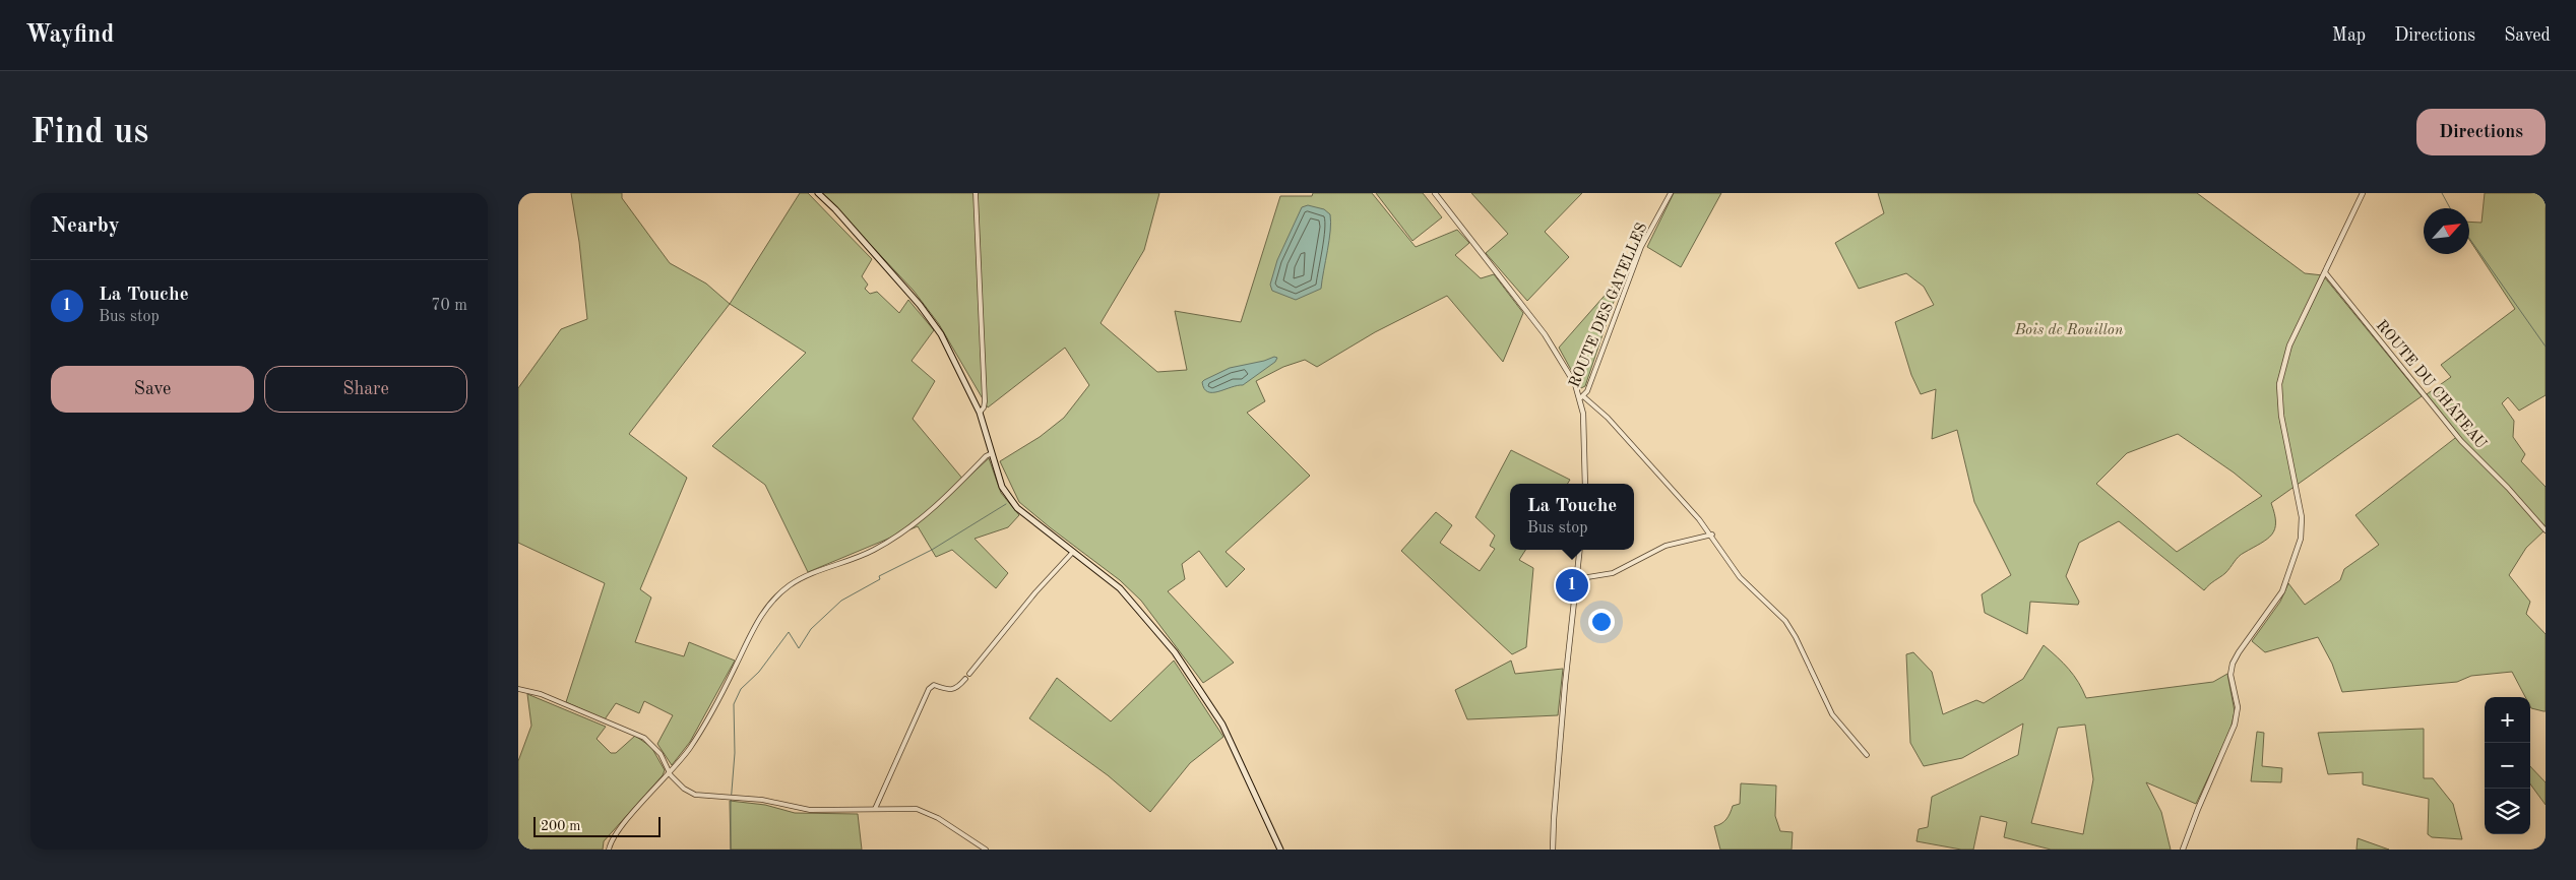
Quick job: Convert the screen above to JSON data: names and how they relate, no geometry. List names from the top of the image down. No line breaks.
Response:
{"streets":{"street":["ROUTE DES GATELLES","ROUTE DU CHÂTEAU"]},"parks":["Bois de Rouillon"],"scale_bar":"200 m","north":"top right","page":{"header":"Wayfind","nav":["Map","Directions","Saved"],"buttons":["Directions",["Save","Share"]],"title":"Find us","heading":"Nearby","list":[{"mark":"1","name":"La Touche","note":"Bus stop","value":"70 m"}],"popup":["La Touche","Bus stop"],"pins":"1","map_buttons":["+","−"],"scale":"200 m"}}
